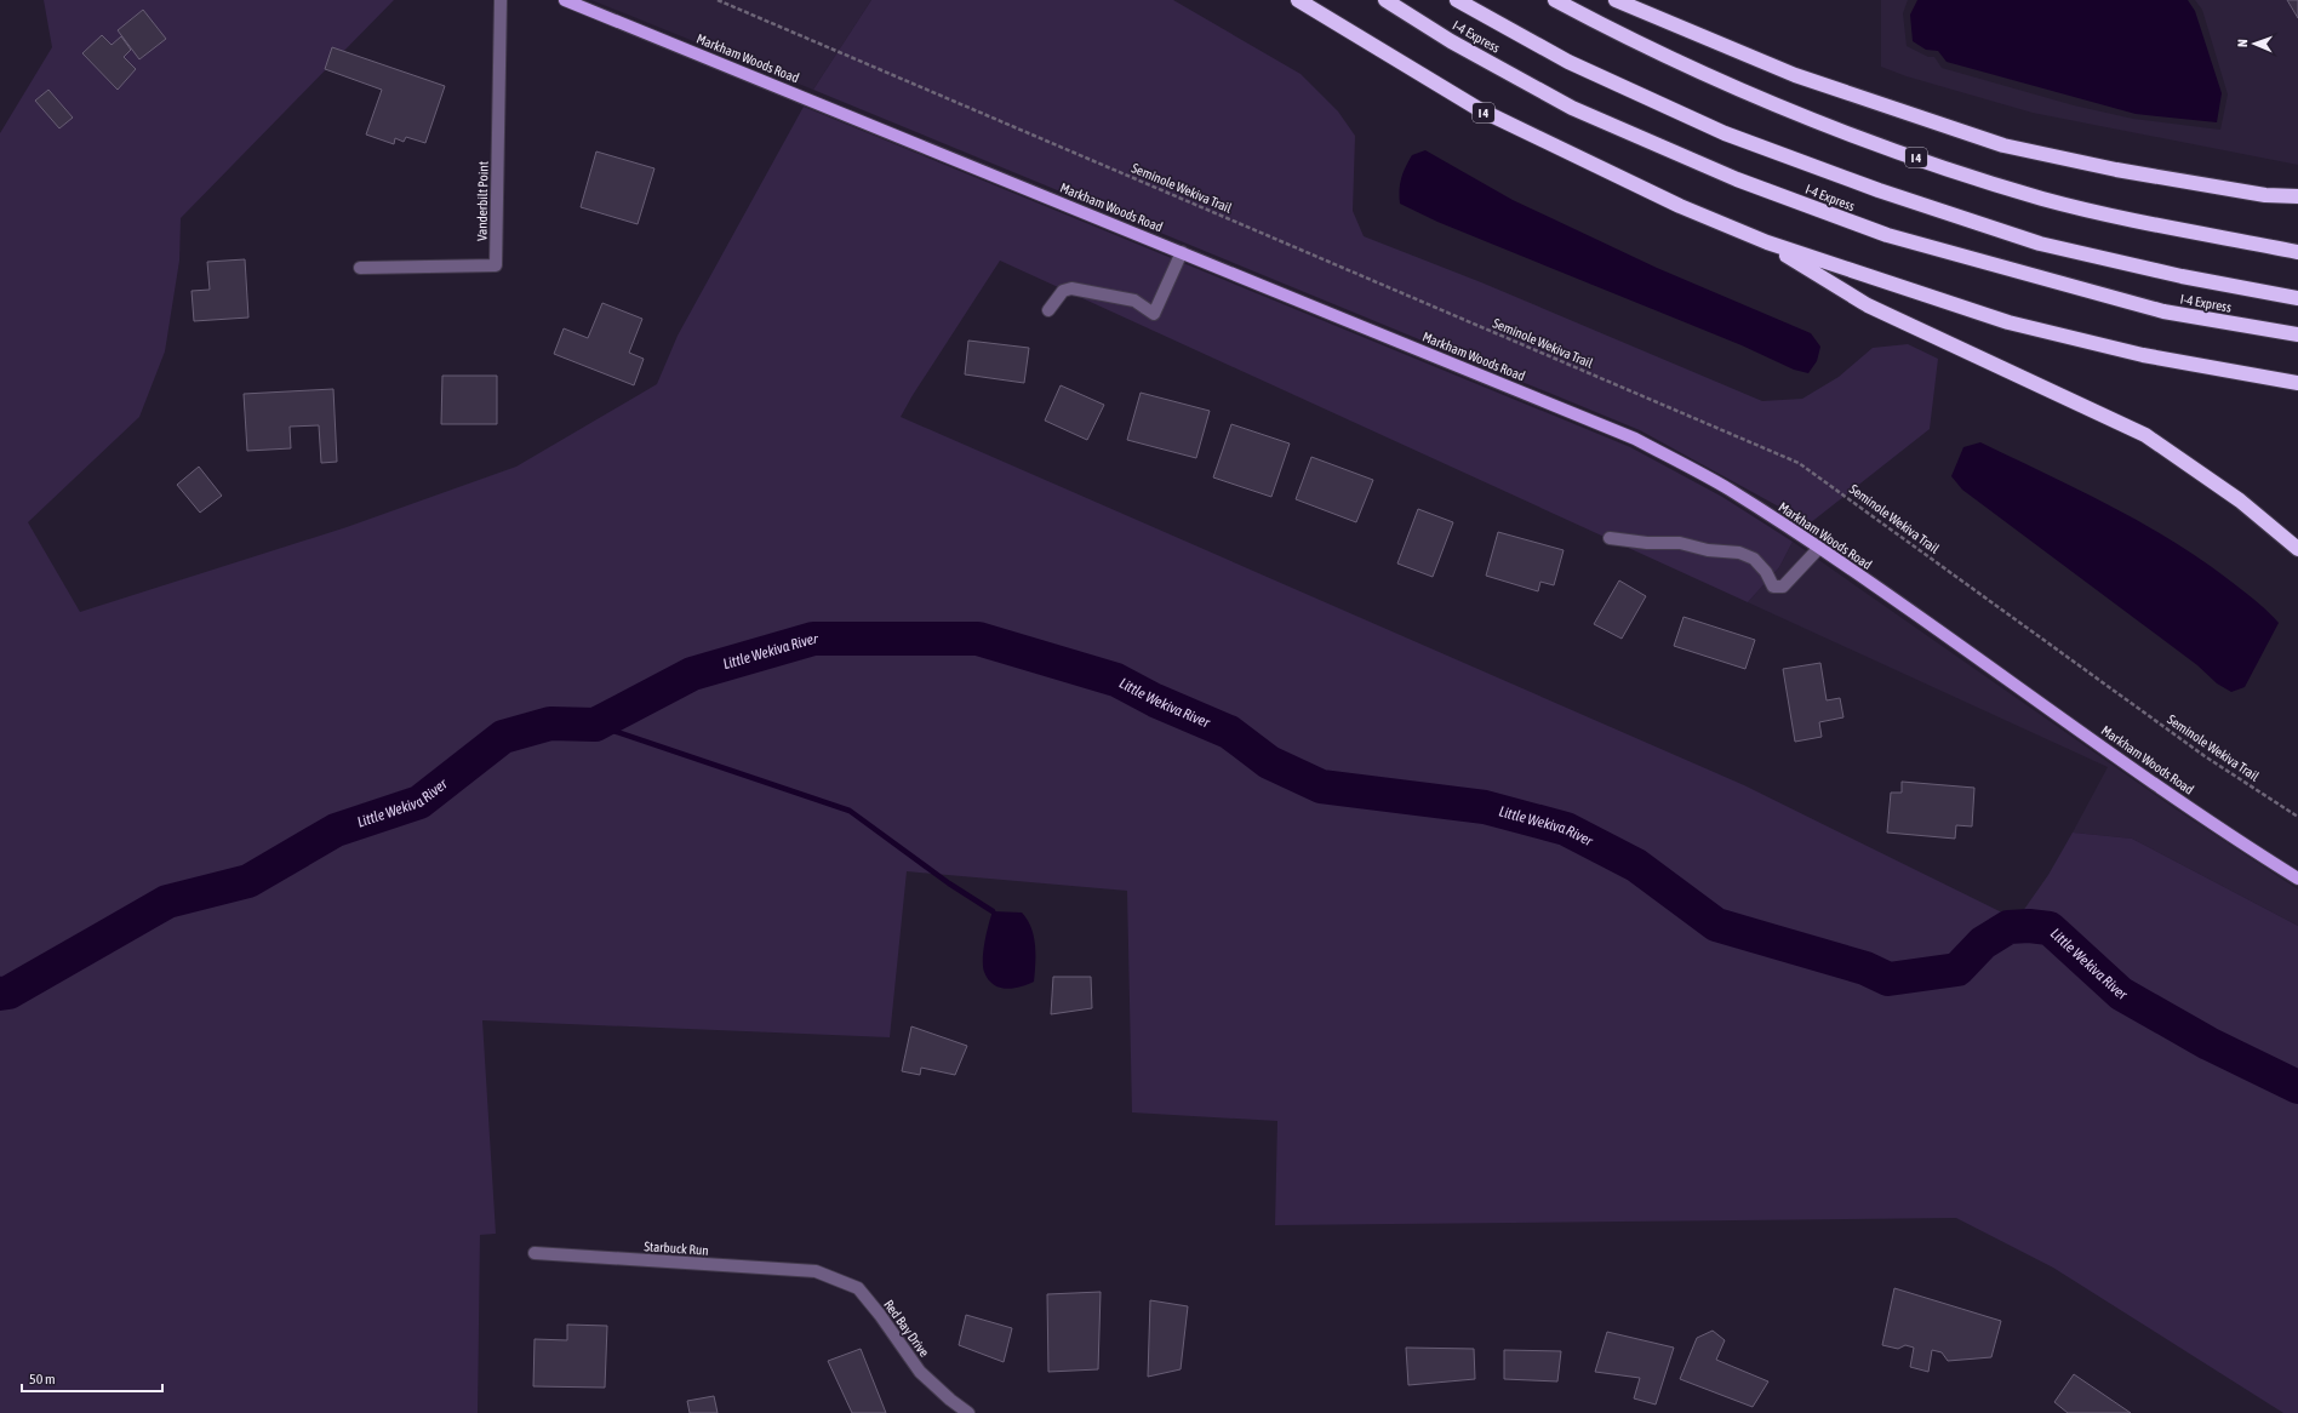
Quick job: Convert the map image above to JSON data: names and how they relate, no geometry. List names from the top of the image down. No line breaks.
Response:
{"streets":{"highway":["I-4 Express","I 4"],"main road":["Markham Woods Road"],"street":["Vanderbilt Point","Starbuck Run","Red Bay Drive"],"path":["Seminole Wekiva Trail"]},"crossings":[["Starbuck Run","Red Bay Drive"]],"water":["Little Wekiva River"],"scale_bar":"50 m","north":"left"}
